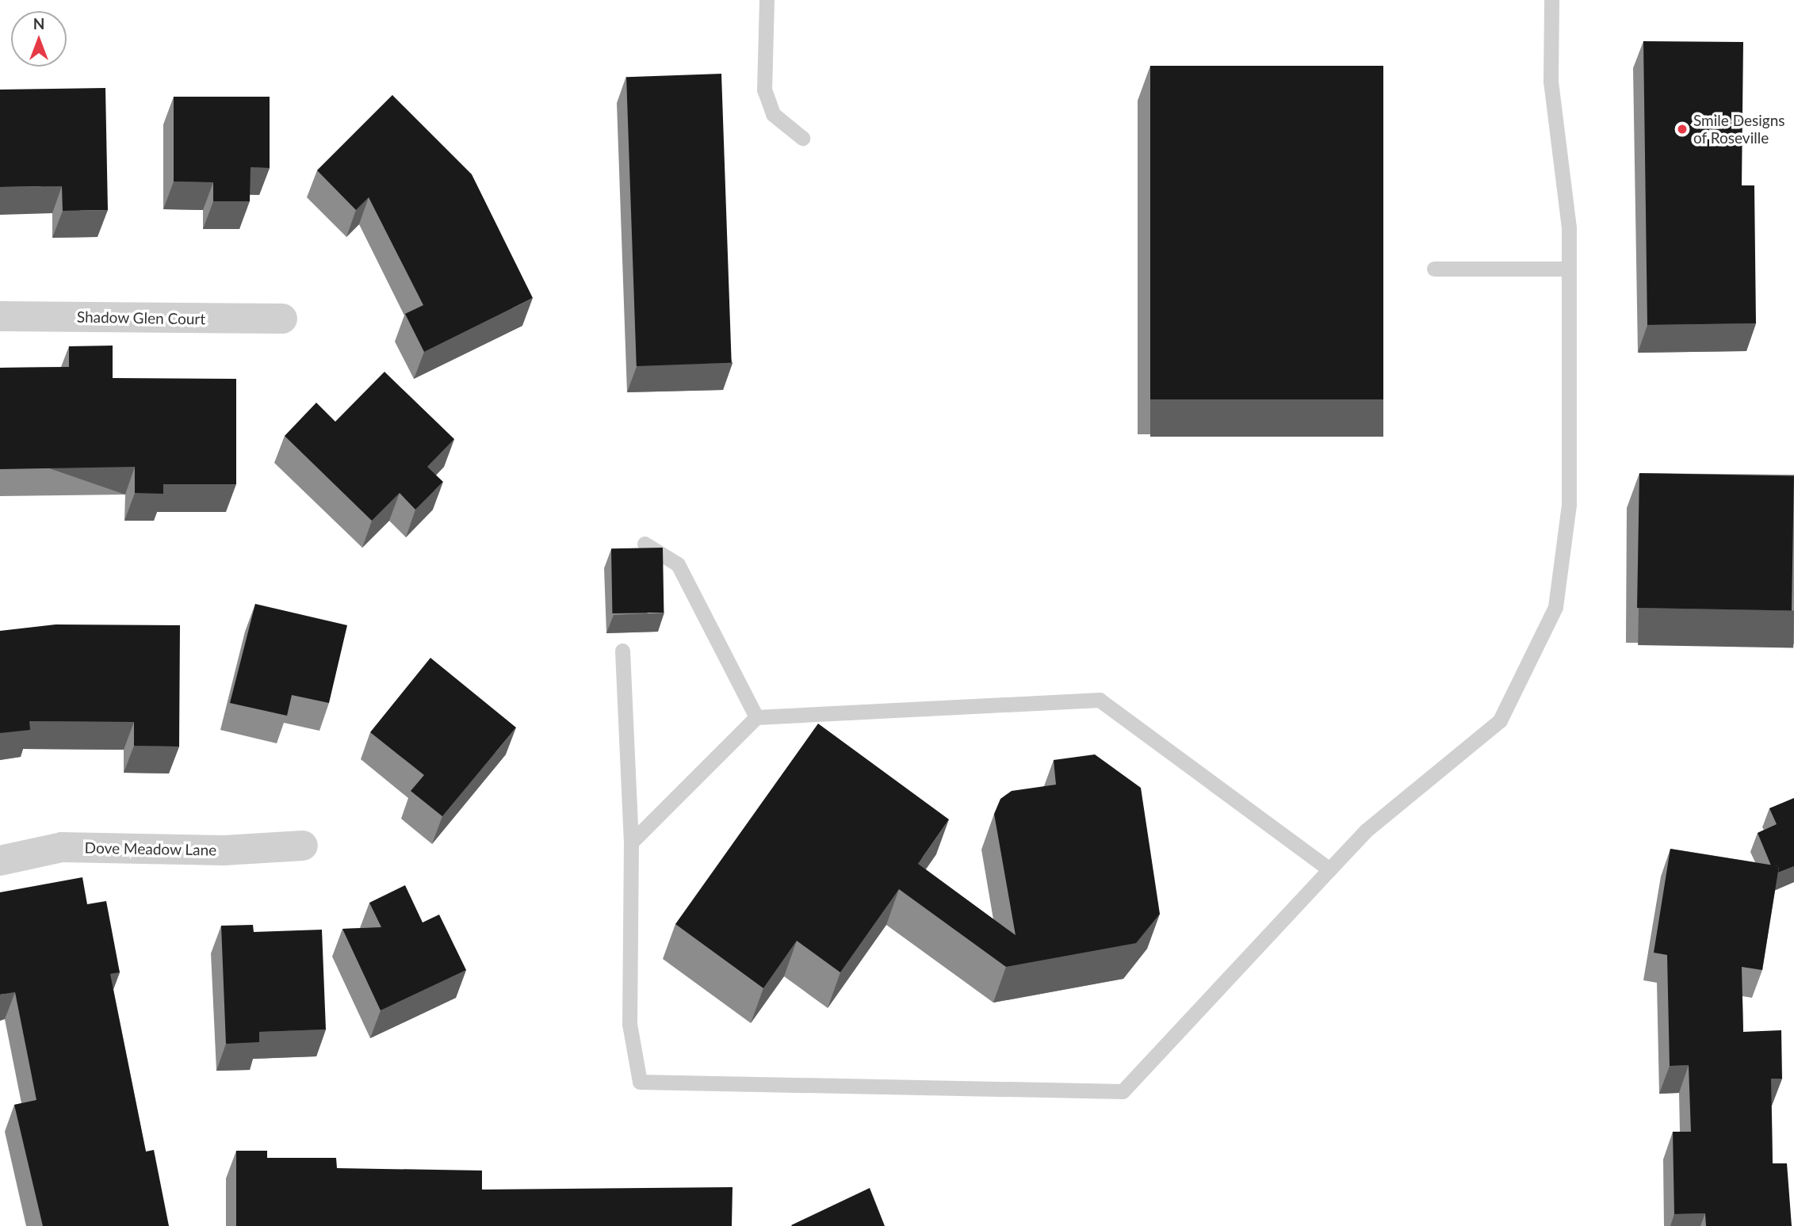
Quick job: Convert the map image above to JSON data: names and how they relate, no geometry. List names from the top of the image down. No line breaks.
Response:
{"streets":{"street":["Shadow Glen Court","Dove Meadow Lane"]},"places":["Smile Designs of Roseville"],"north":"top"}
